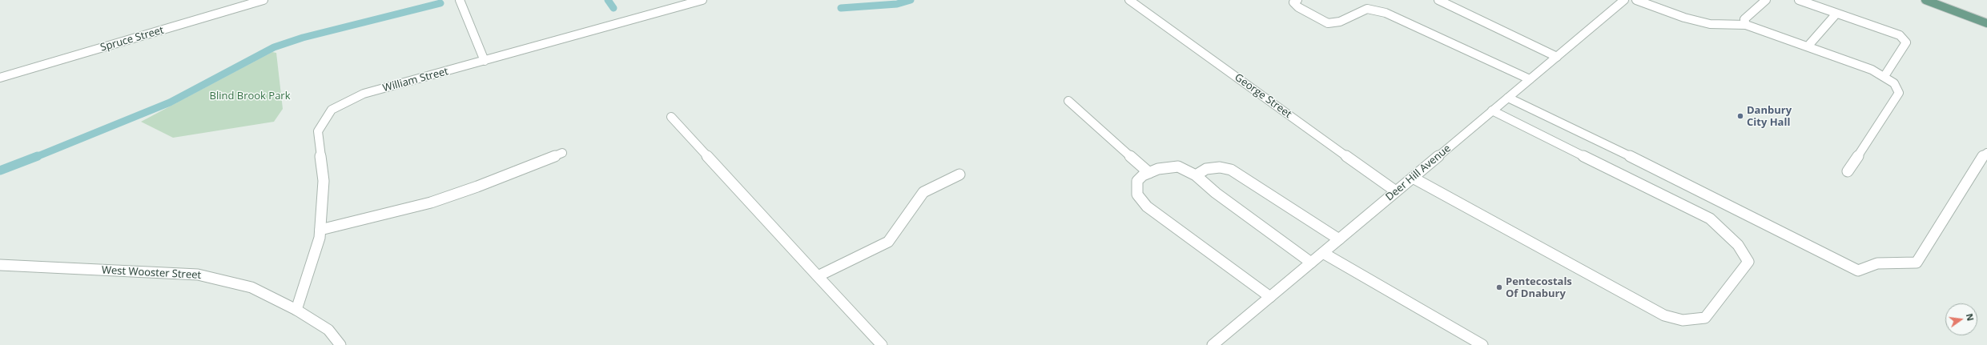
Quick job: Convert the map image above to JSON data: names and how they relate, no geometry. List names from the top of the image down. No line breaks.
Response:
{"streets":{"street":["Spruce Street","William Street","George Street","Deer Hill Avenue","West Wooster Street"]},"crossings":[["William Street","West Wooster Street"],["George Street","Deer Hill Avenue"]],"parks":["Blind Brook Park"],"places":["Danbury City Hall","Pentecostals Of Dnabury"],"north":"right"}
